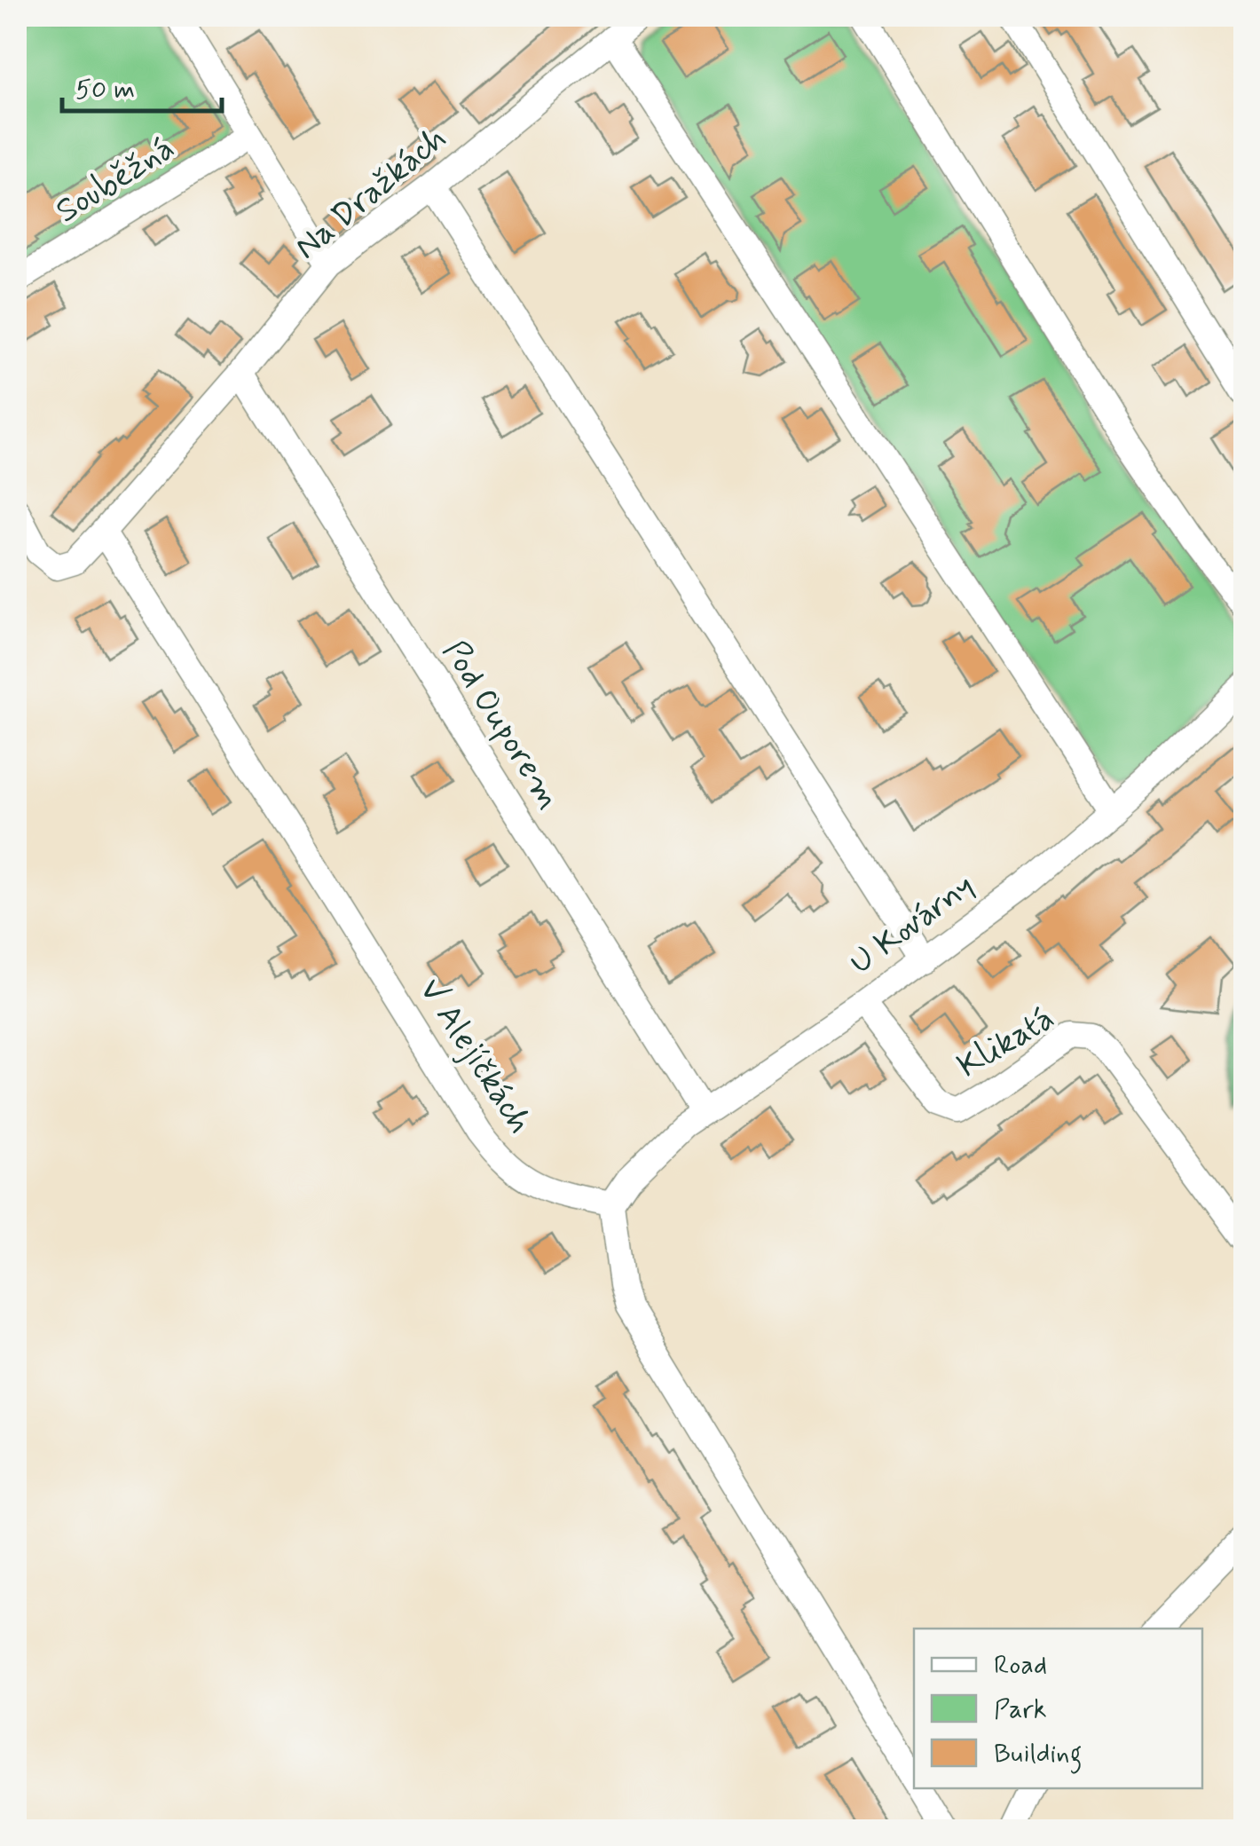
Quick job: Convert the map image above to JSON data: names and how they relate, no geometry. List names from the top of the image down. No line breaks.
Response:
{"streets":{"street":["Souběžná","Na Dražkách","Pod Ouporem","U Kovárny","Klikatá","V Alejíčkách"]},"crossings":[["Na Dražkách","Pod Ouporem"],["Na Dražkách","V Alejíčkách"],["Pod Ouporem","U Kovárny"],["U Kovárny","Klikatá"],["U Kovárny","V Alejíčkách"]],"legend":["Road","Park","Building"],"scale_bar":"50 m"}
